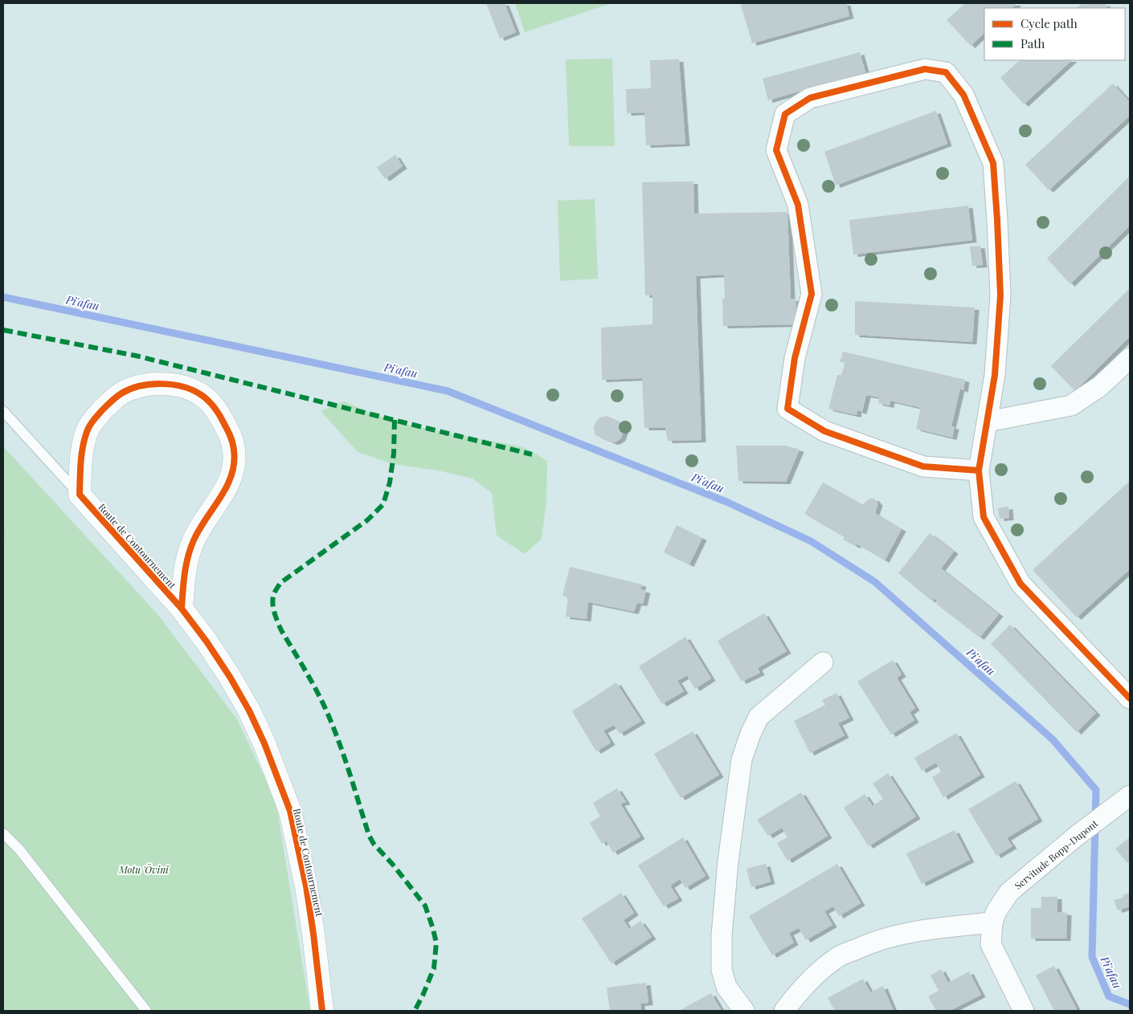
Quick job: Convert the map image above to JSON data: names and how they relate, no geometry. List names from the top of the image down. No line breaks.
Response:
{"streets":{"street":["Route de Contournement","Servitude Bopp-Dupont"]},"water":["Pi'afau"],"parks":["Motu 'Ōvini"],"legend":["Cycle path","Path"]}
